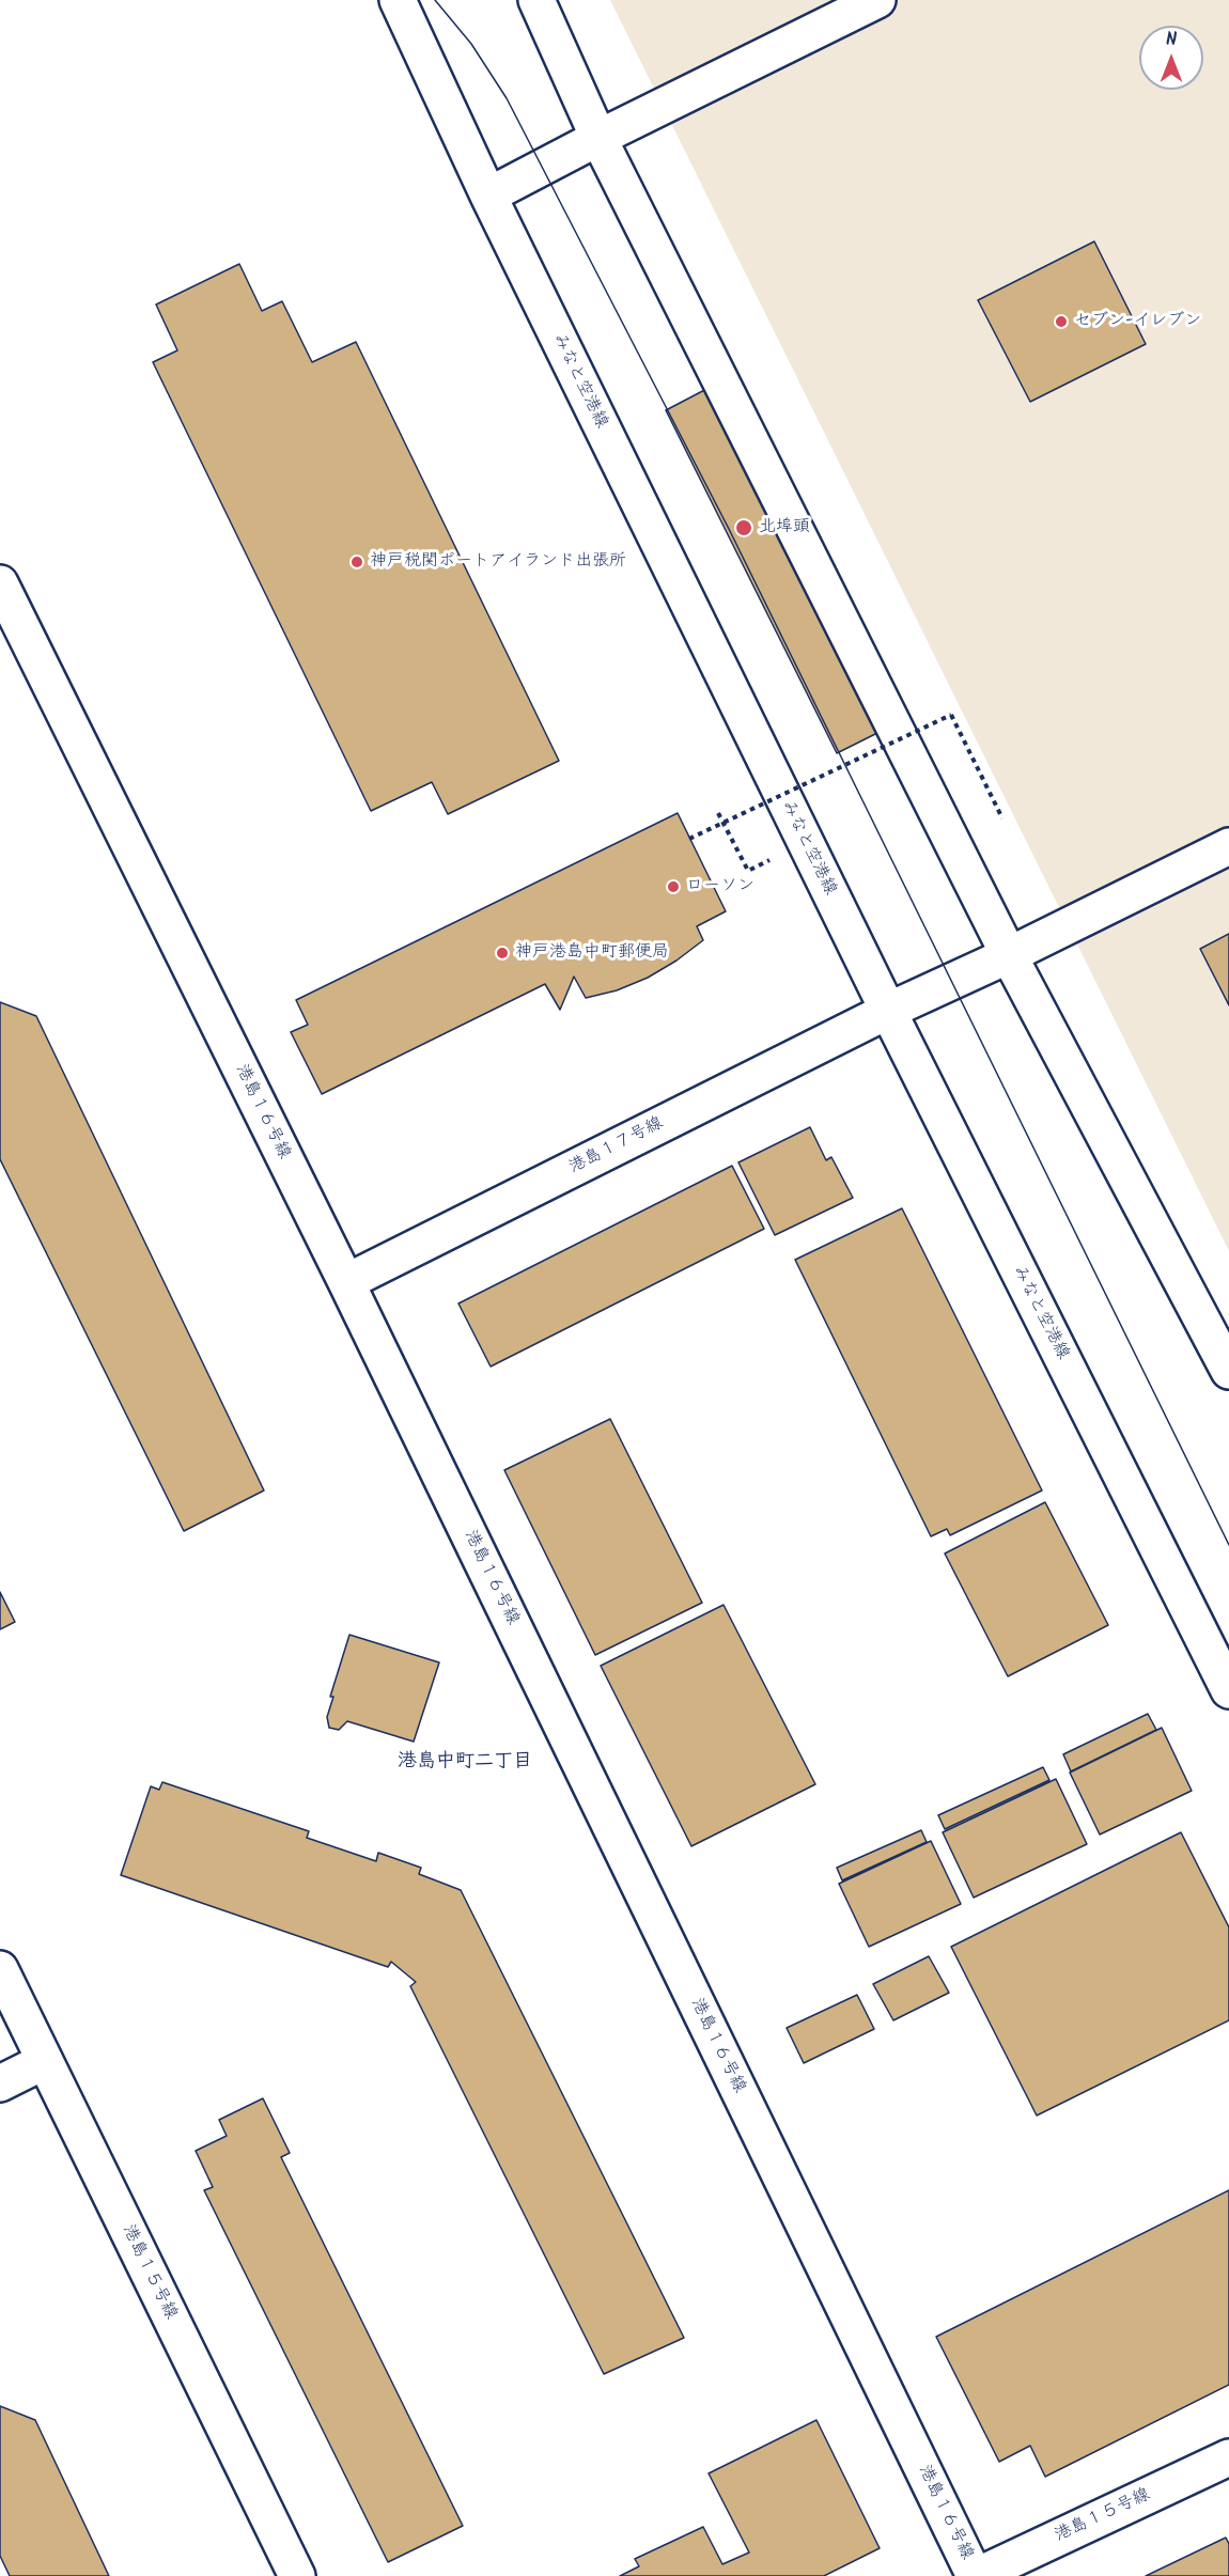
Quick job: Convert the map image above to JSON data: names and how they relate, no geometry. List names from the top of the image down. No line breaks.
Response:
{"streets":{"street":["みなと空港線","港島１６号線","港島１７号線","港島１５号線"]},"crossings":[["みなと空港線","港島１７号線"],["港島１６号線","港島１７号線"],["港島１６号線","港島１５号線"]],"districts":["港島中町二丁目"],"places":["セブン-イレブン","北埠頭","神戸税関ポートアイランド出張所","ローソン","神戸港島中町郵便局"],"north":"top"}
